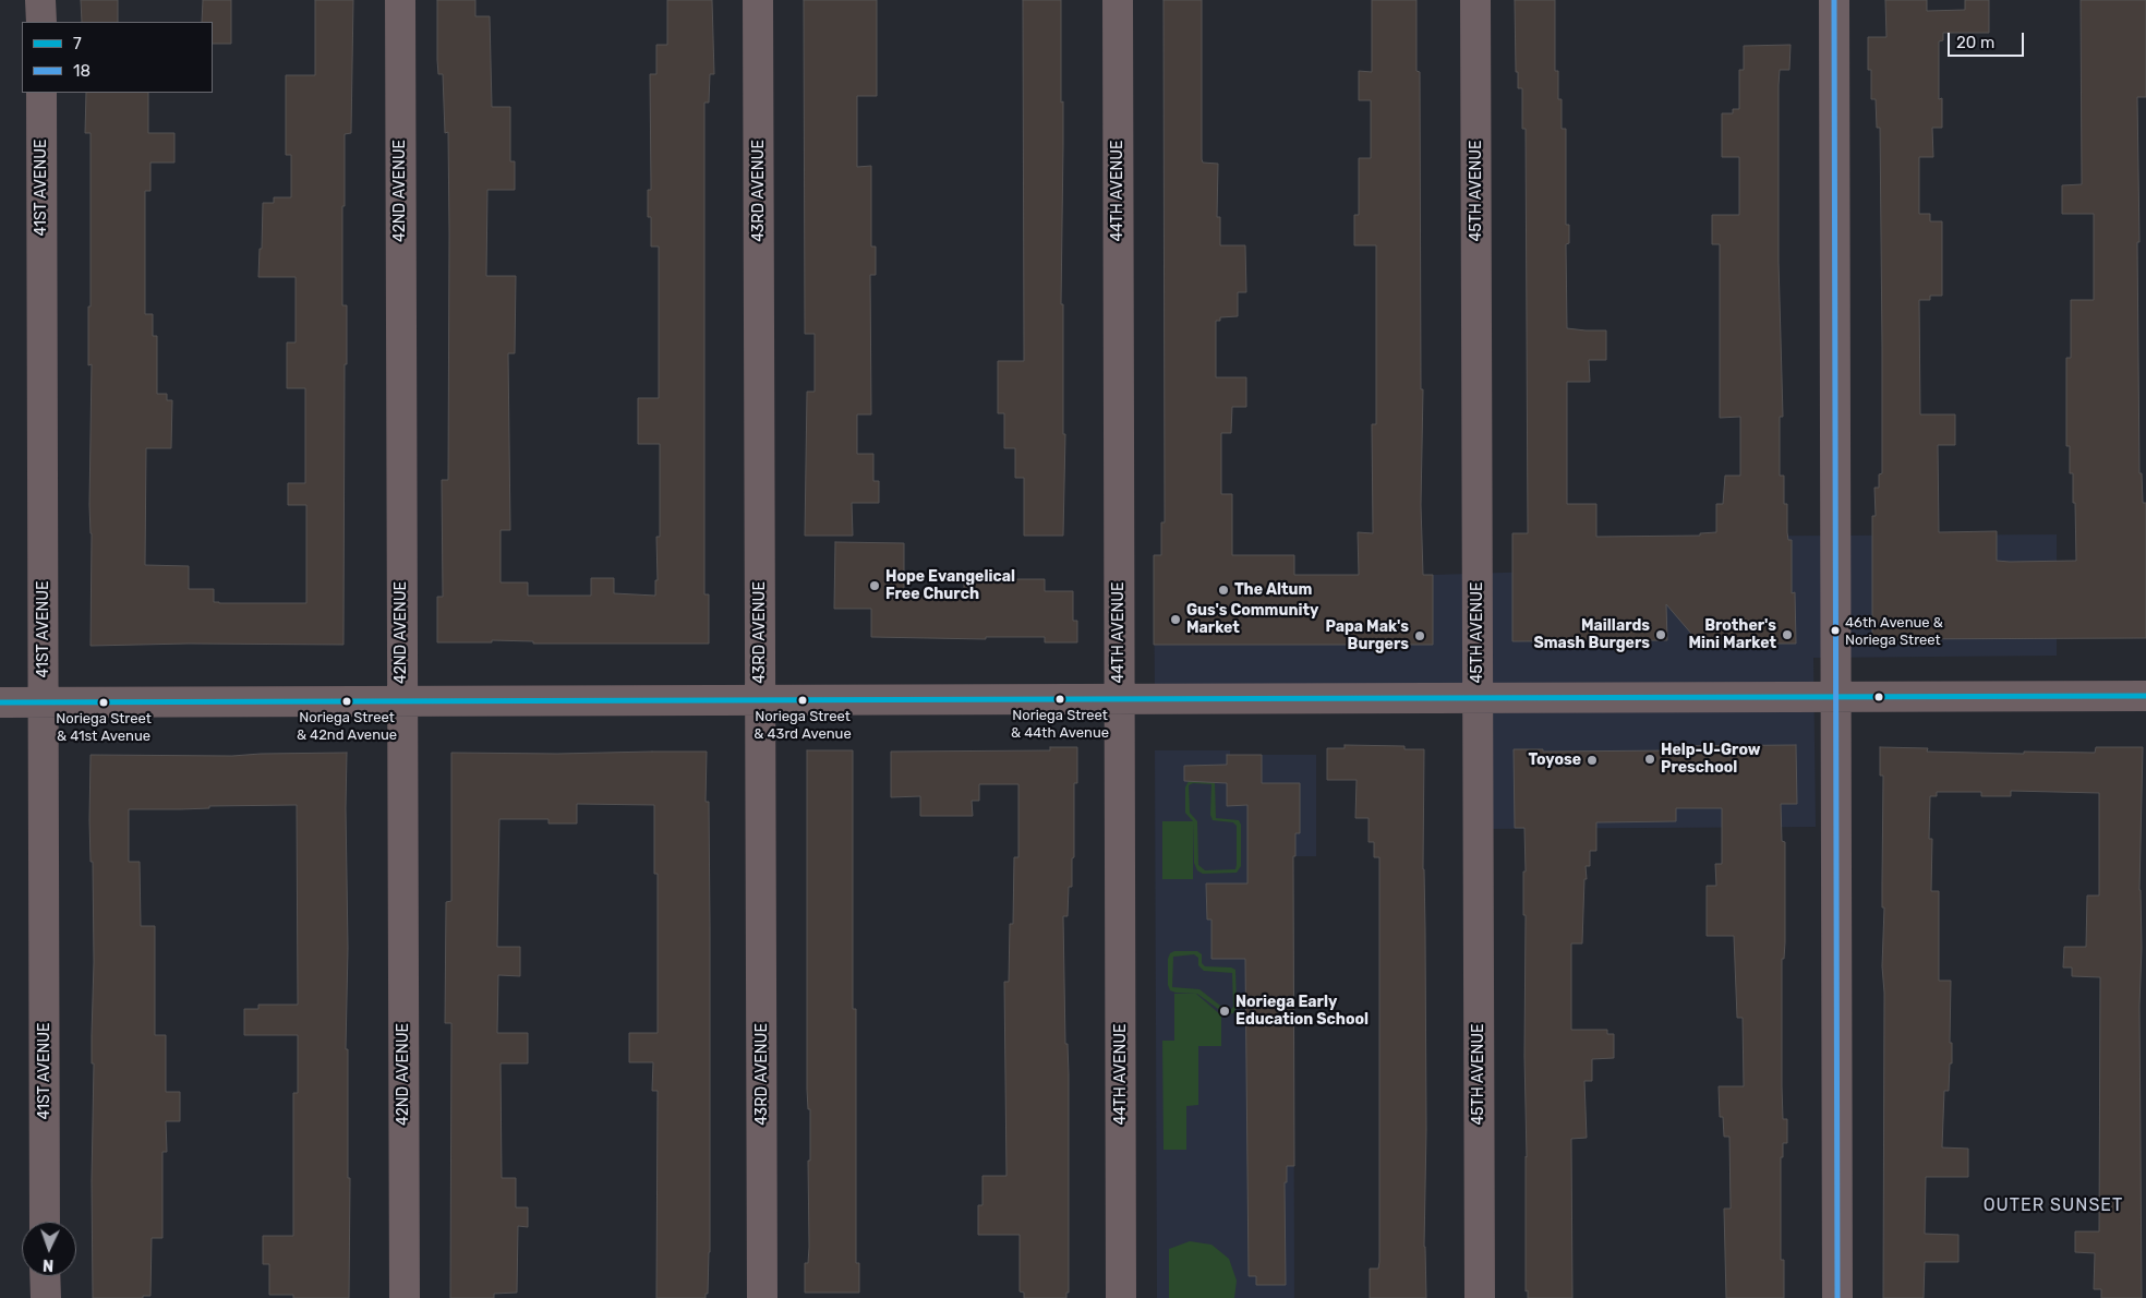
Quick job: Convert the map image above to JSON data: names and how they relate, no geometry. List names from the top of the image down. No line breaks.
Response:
{"streets":{"street":["41ST AVENUE","42ND AVENUE","43RD AVENUE","44TH AVENUE","45TH AVENUE"]},"districts":["OUTER SUNSET"],"places":["Hope Evangelical Free Church","The Altum","Gus's Community Market","46th Avenue & Noriega Street","Maillards Smash Burgers","Brother's Mini Market","Papa Mak's Burgers","Noriega Street & 44th Avenue","Noriega Street & 43rd Avenue","Noriega Street & 42nd Avenue","Noriega Street & 41st Avenue","Help-U-Grow Preschool","Toyose","Noriega Early Education School"],"lines":["transit line 18","transit line 7"],"legend":["7","18"],"scale_bar":"20 m","north":"bottom"}
